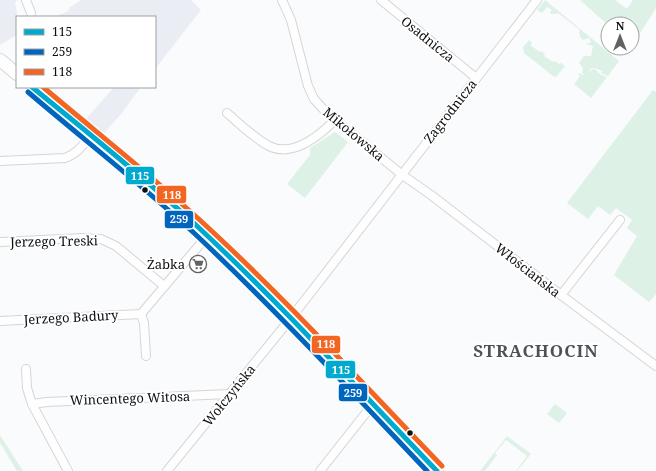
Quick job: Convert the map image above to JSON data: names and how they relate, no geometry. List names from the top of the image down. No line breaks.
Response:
{"streets":{"street":["Osadnicza","Zagrodnicza","Mikołowska","Jerzego Treski","Włościańska","Jerzego Badury","Wołczyńska","Wincentego Witosa"]},"crossings":[["Osadnicza","Zagrodnicza"],["Zagrodnicza","Mikołowska"],["Zagrodnicza","Włościańska"],["Zagrodnicza","Wołczyńska"],["Mikołowska","Włościańska"],["Wołczyńska","Wincentego Witosa"]],"districts":["STRACHOCIN"],"places":{"supermarket":["Żabka"]},"lines":["transit line 115","transit line 118","transit line 259"],"legend":["115","259","118"],"north":"top"}
